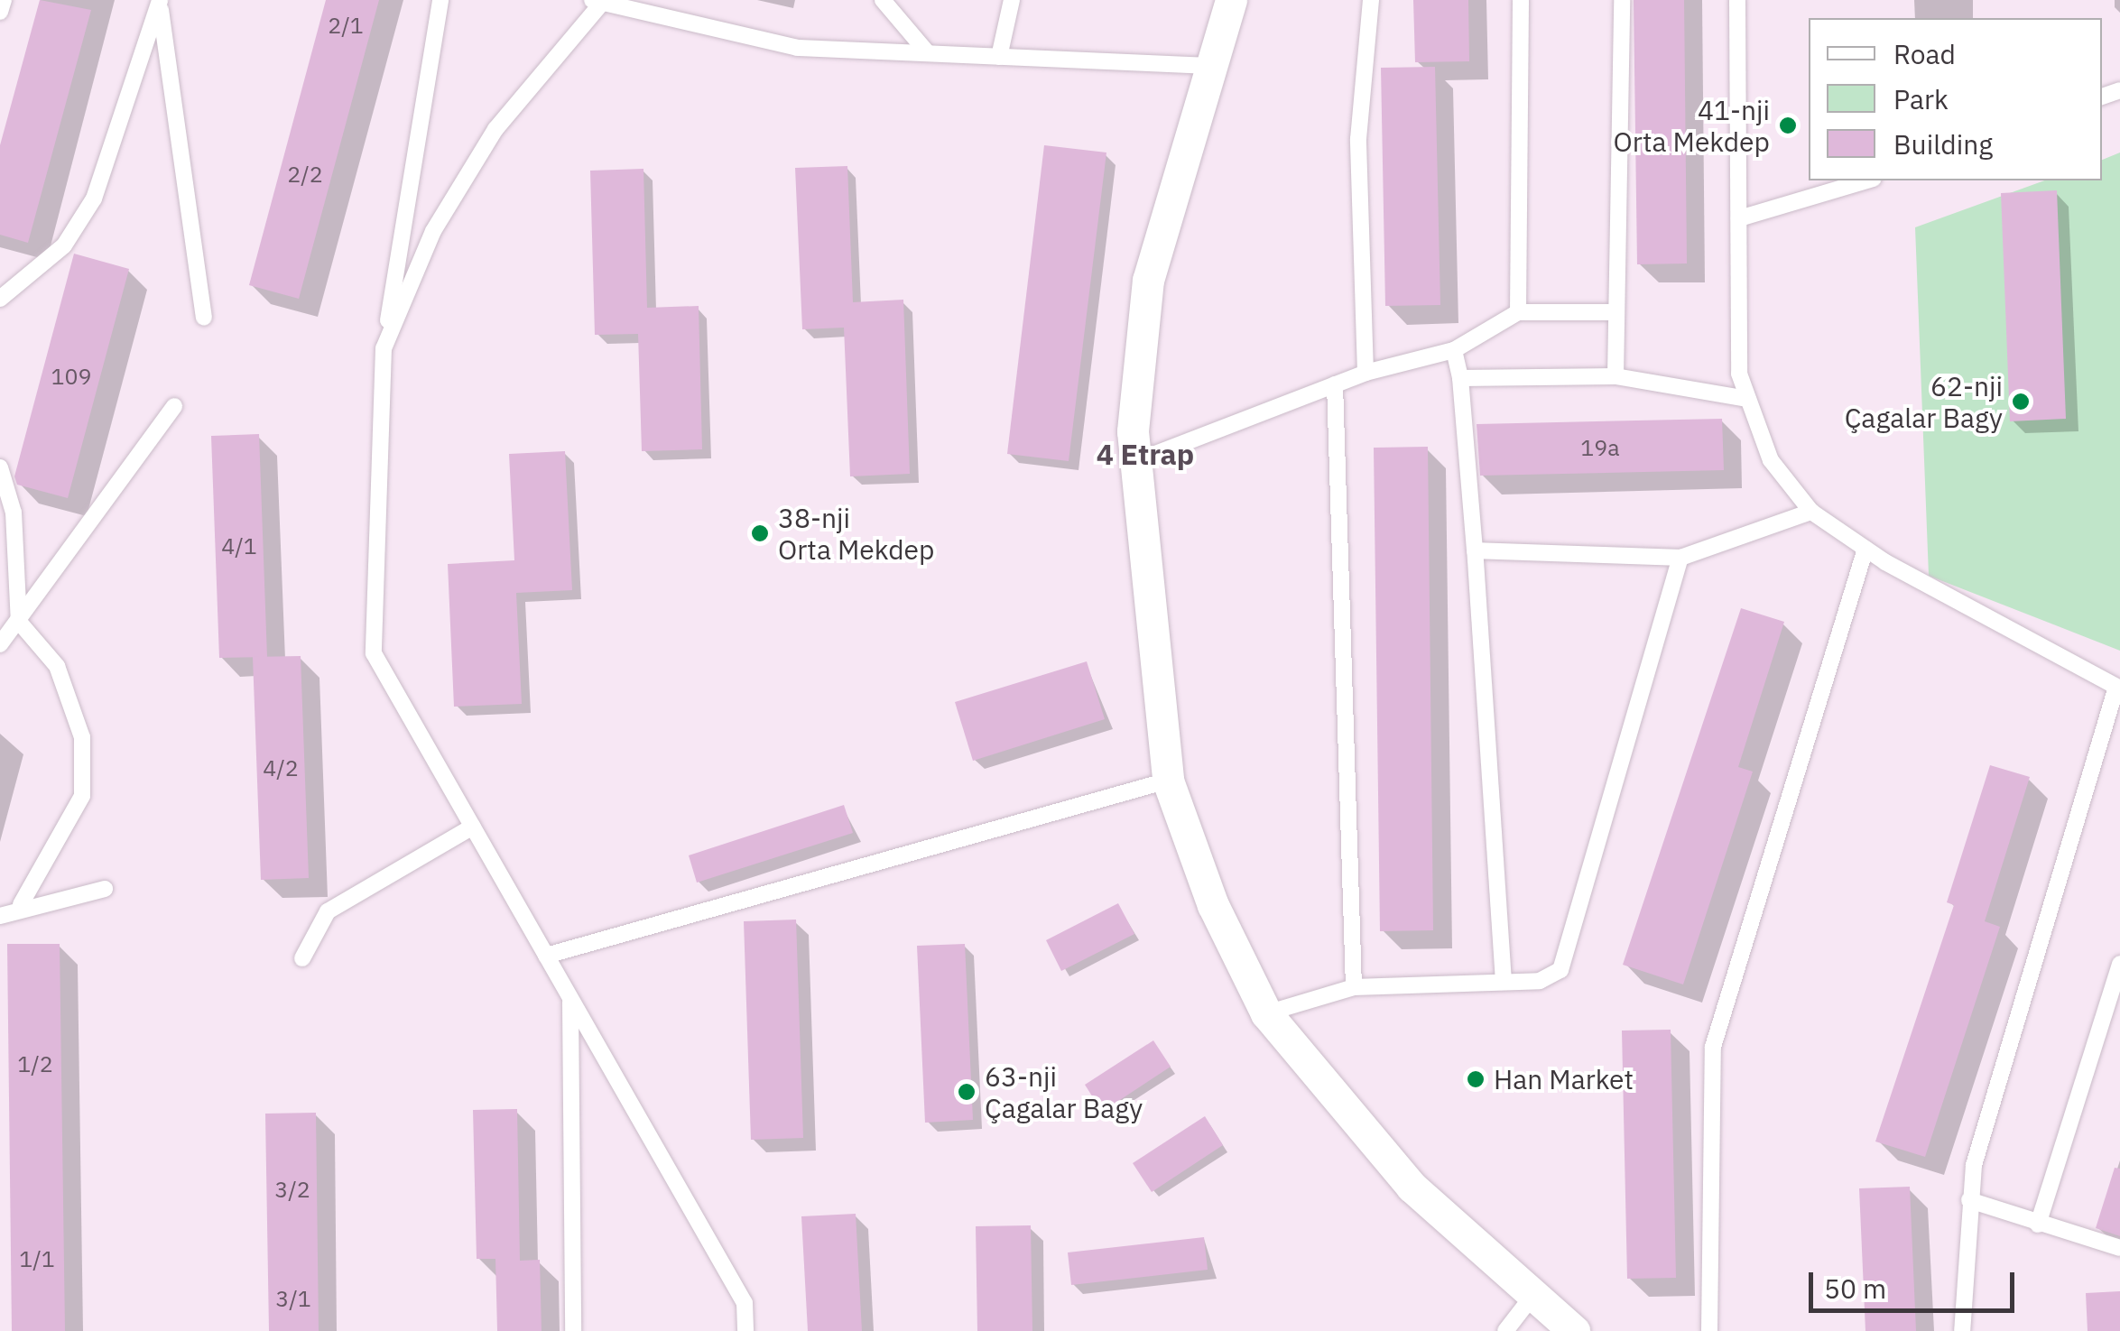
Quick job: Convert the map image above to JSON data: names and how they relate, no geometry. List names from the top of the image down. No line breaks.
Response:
{"districts":["4 Etrap"],"places":["41-nji Orta Mekdep","62-nji Çagalar Bagy","38-nji Orta Mekdep","Han Market","63-nji Çagalar Bagy"],"house_numbers":["2/1","2/2","109","19a","4/1","4/2","1/2","3/2","1/1","3/1"],"legend":["Road","Park","Building"],"scale_bar":"50 m"}
